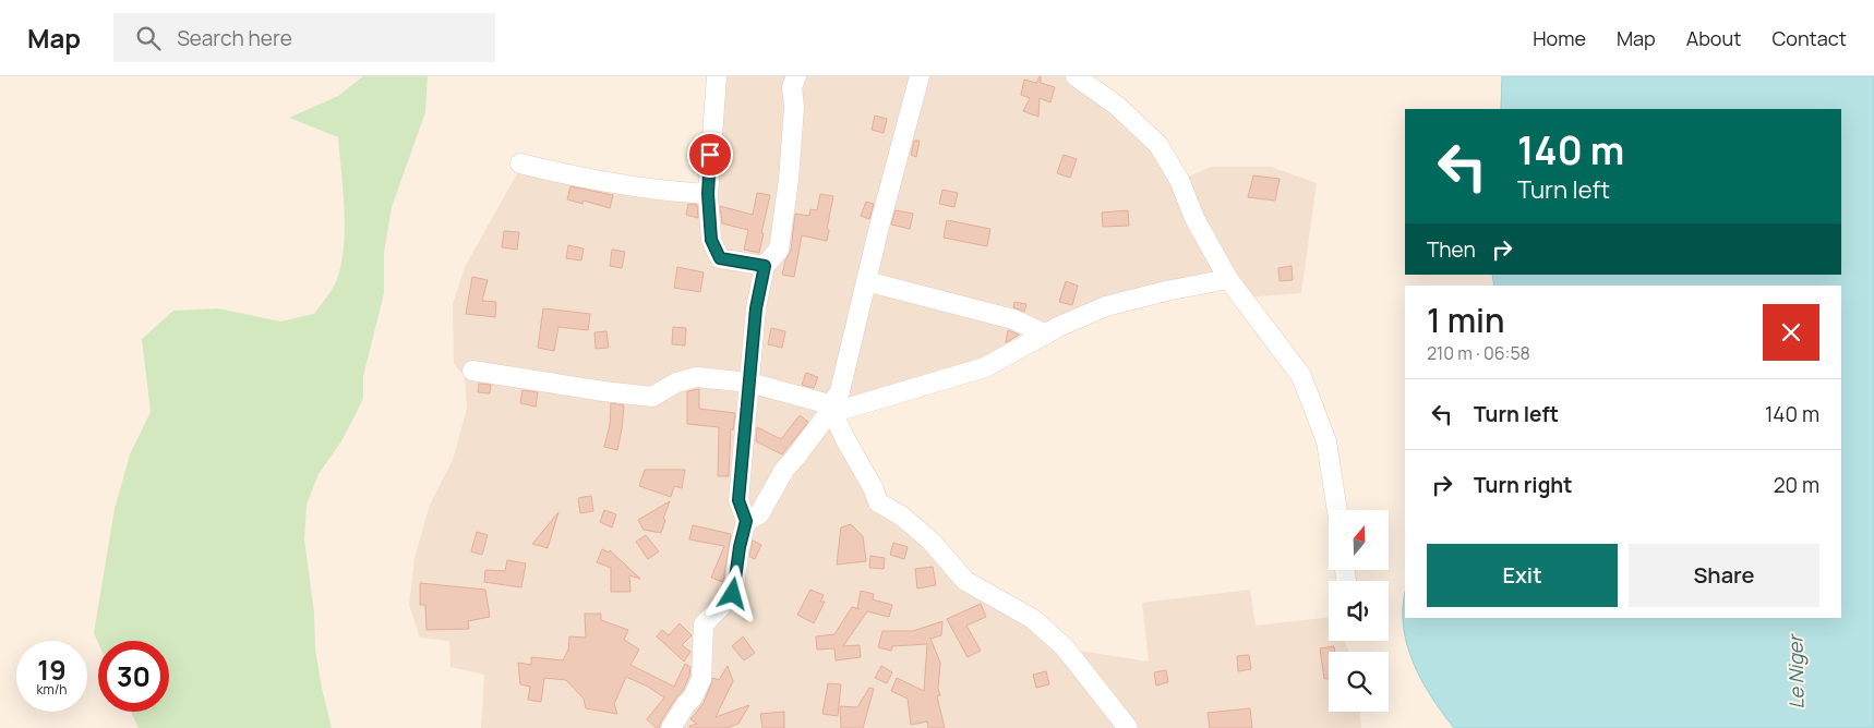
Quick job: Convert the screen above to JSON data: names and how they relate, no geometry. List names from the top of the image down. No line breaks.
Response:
{"water":["Le Niger"],"north":"top","page":{"header":"Map","search":"Search here","nav":["Home","Map","About","Contact"],"turn":["140 m","Turn left"],"then":"Then","heading":["1 min","210 m · 06:58"],"list":[{"name":"Turn left","value":"140 m"},{"name":"Turn right","value":"20 m"}],"buttons":["Exit","Share"],"speed":"19 km/h","limit":"30"}}
